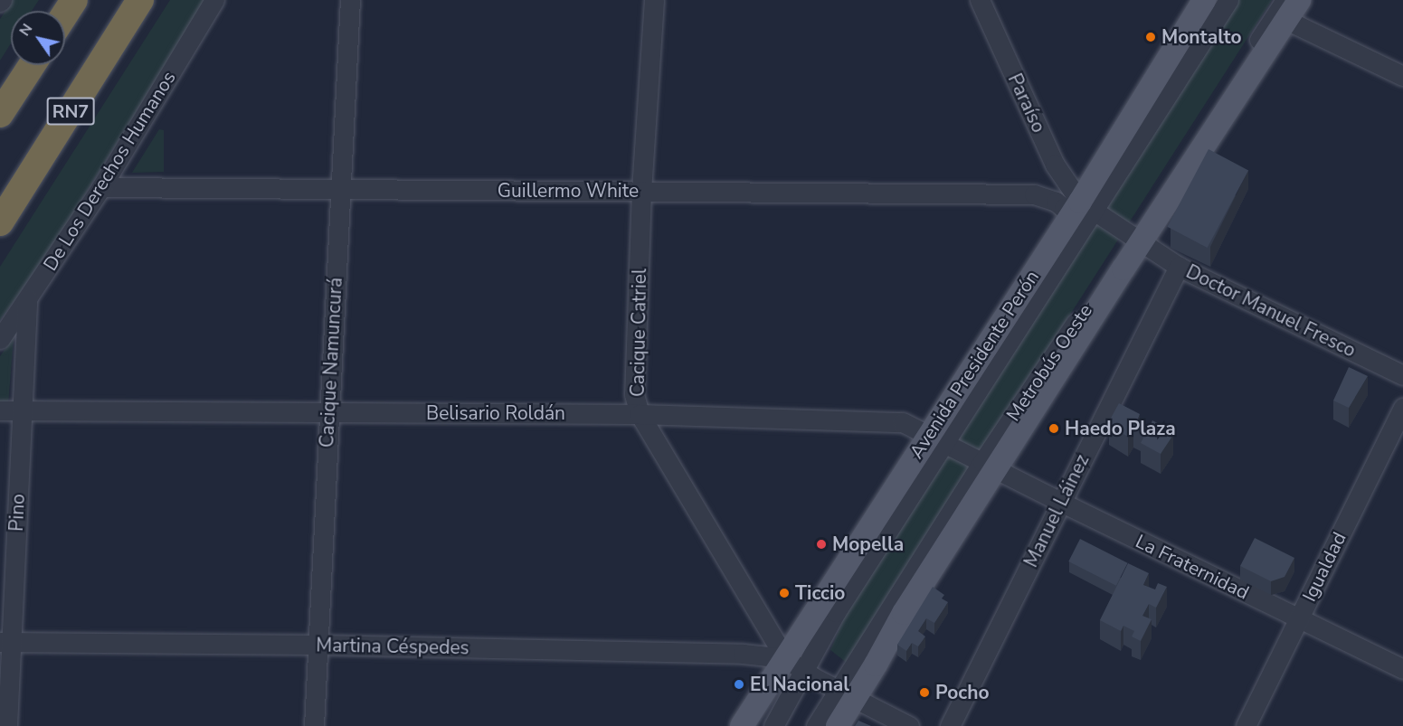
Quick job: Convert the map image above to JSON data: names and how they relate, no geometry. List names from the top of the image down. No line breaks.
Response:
{"streets":{"highway":["RN7"],"main road":["Avenida Presidente Perón"],"street":["Paraíso","De Los Derechos Humanos","Guillermo White","Doctor Manuel Fresco","Cacique Catriel","Cacique Namuncurá","Belisario Roldán","Manuel Láinez","Pino","La Fraternidad","Igualdad","Martina Céspedes"]},"crossings":[["Paraíso","Guillermo White"],["Paraíso","Doctor Manuel Fresco"],["Paraíso","Avenida Presidente Perón"],["De Los Derechos Humanos","Guillermo White"],["De Los Derechos Humanos","Pino"],["Guillermo White","Doctor Manuel Fresco"],["Guillermo White","Cacique Catriel"],["Guillermo White","Cacique Namuncurá"],["Guillermo White","Avenida Presidente Perón"],["Doctor Manuel Fresco","Avenida Presidente Perón"],["Doctor Manuel Fresco","Manuel Láinez"],["Cacique Catriel","Avenida Presidente Perón"],["Cacique Catriel","Belisario Roldán"],["Cacique Catriel","Martina Céspedes"],["Cacique Namuncurá","Belisario Roldán"],["Cacique Namuncurá","Martina Céspedes"],["Avenida Presidente Perón","Belisario Roldán"],["Avenida Presidente Perón","Martina Céspedes"],["Belisario Roldán","Pino"],["Belisario Roldán","La Fraternidad"],["Manuel Láinez","La Fraternidad"],["Pino","Martina Céspedes"],["La Fraternidad","Igualdad"]],"places":["Montalto","Haedo Plaza","Mopella","Ticcio","El Nacional","Pocho"],"north":"top left"}
